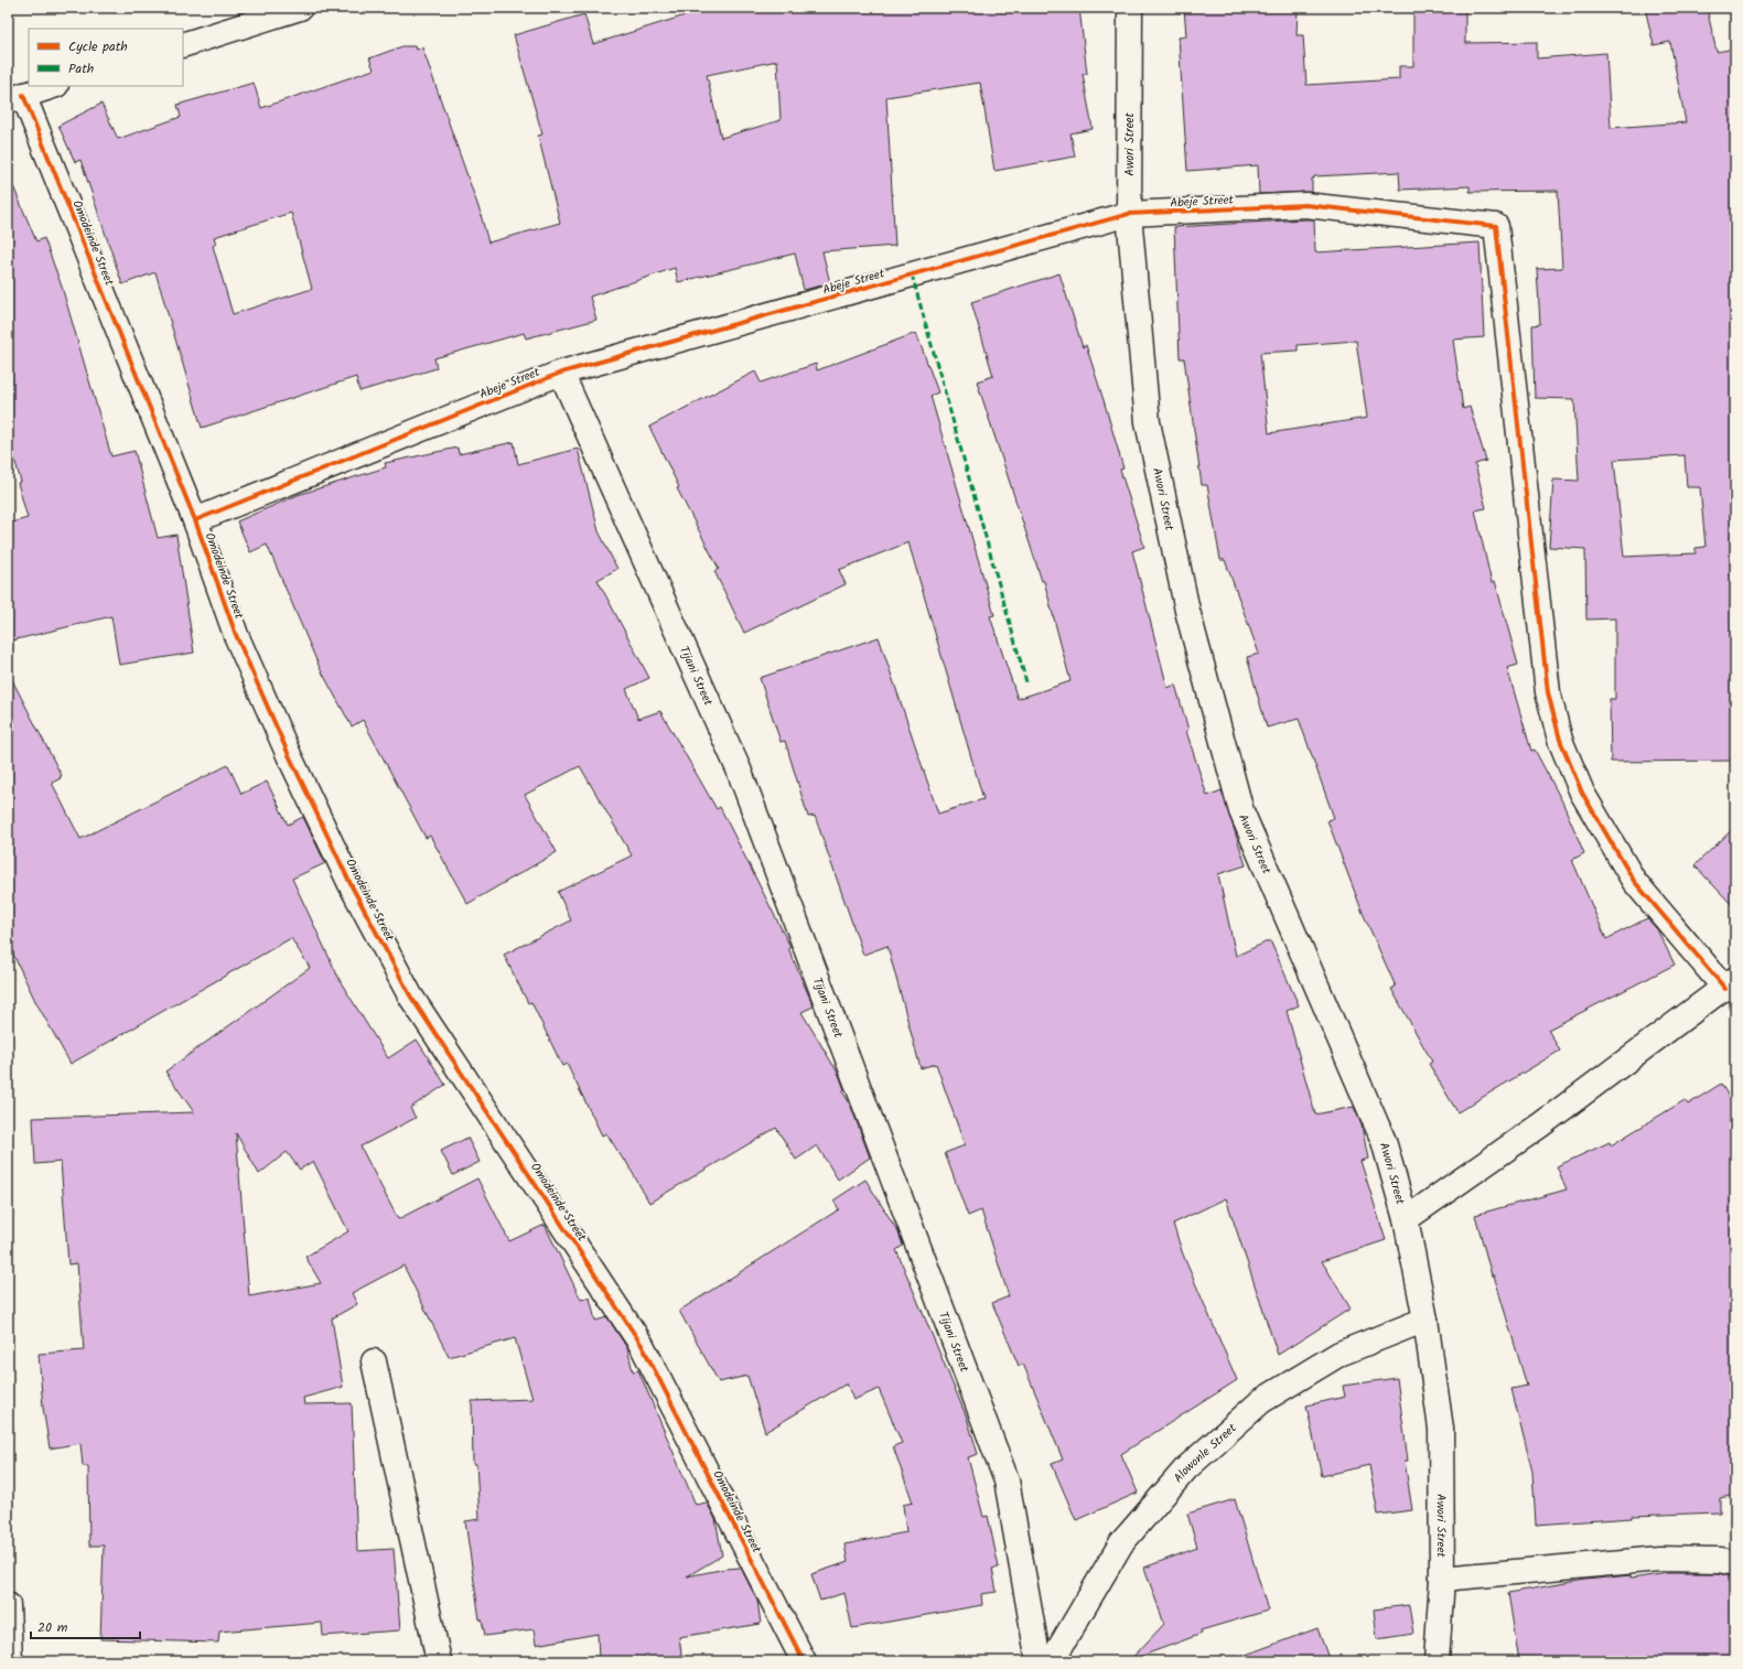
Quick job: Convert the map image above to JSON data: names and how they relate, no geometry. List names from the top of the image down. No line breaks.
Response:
{"streets":{"street":["Awori Street","Abeje Street","Omodeinde Street","Tijani Street","Alowonle Street"]},"crossings":[["Awori Street","Abeje Street"],["Awori Street","Alowonle Street"],["Abeje Street","Omodeinde Street"],["Abeje Street","Tijani Street"]],"legend":["Cycle path","Path"],"scale_bar":"20 m"}
